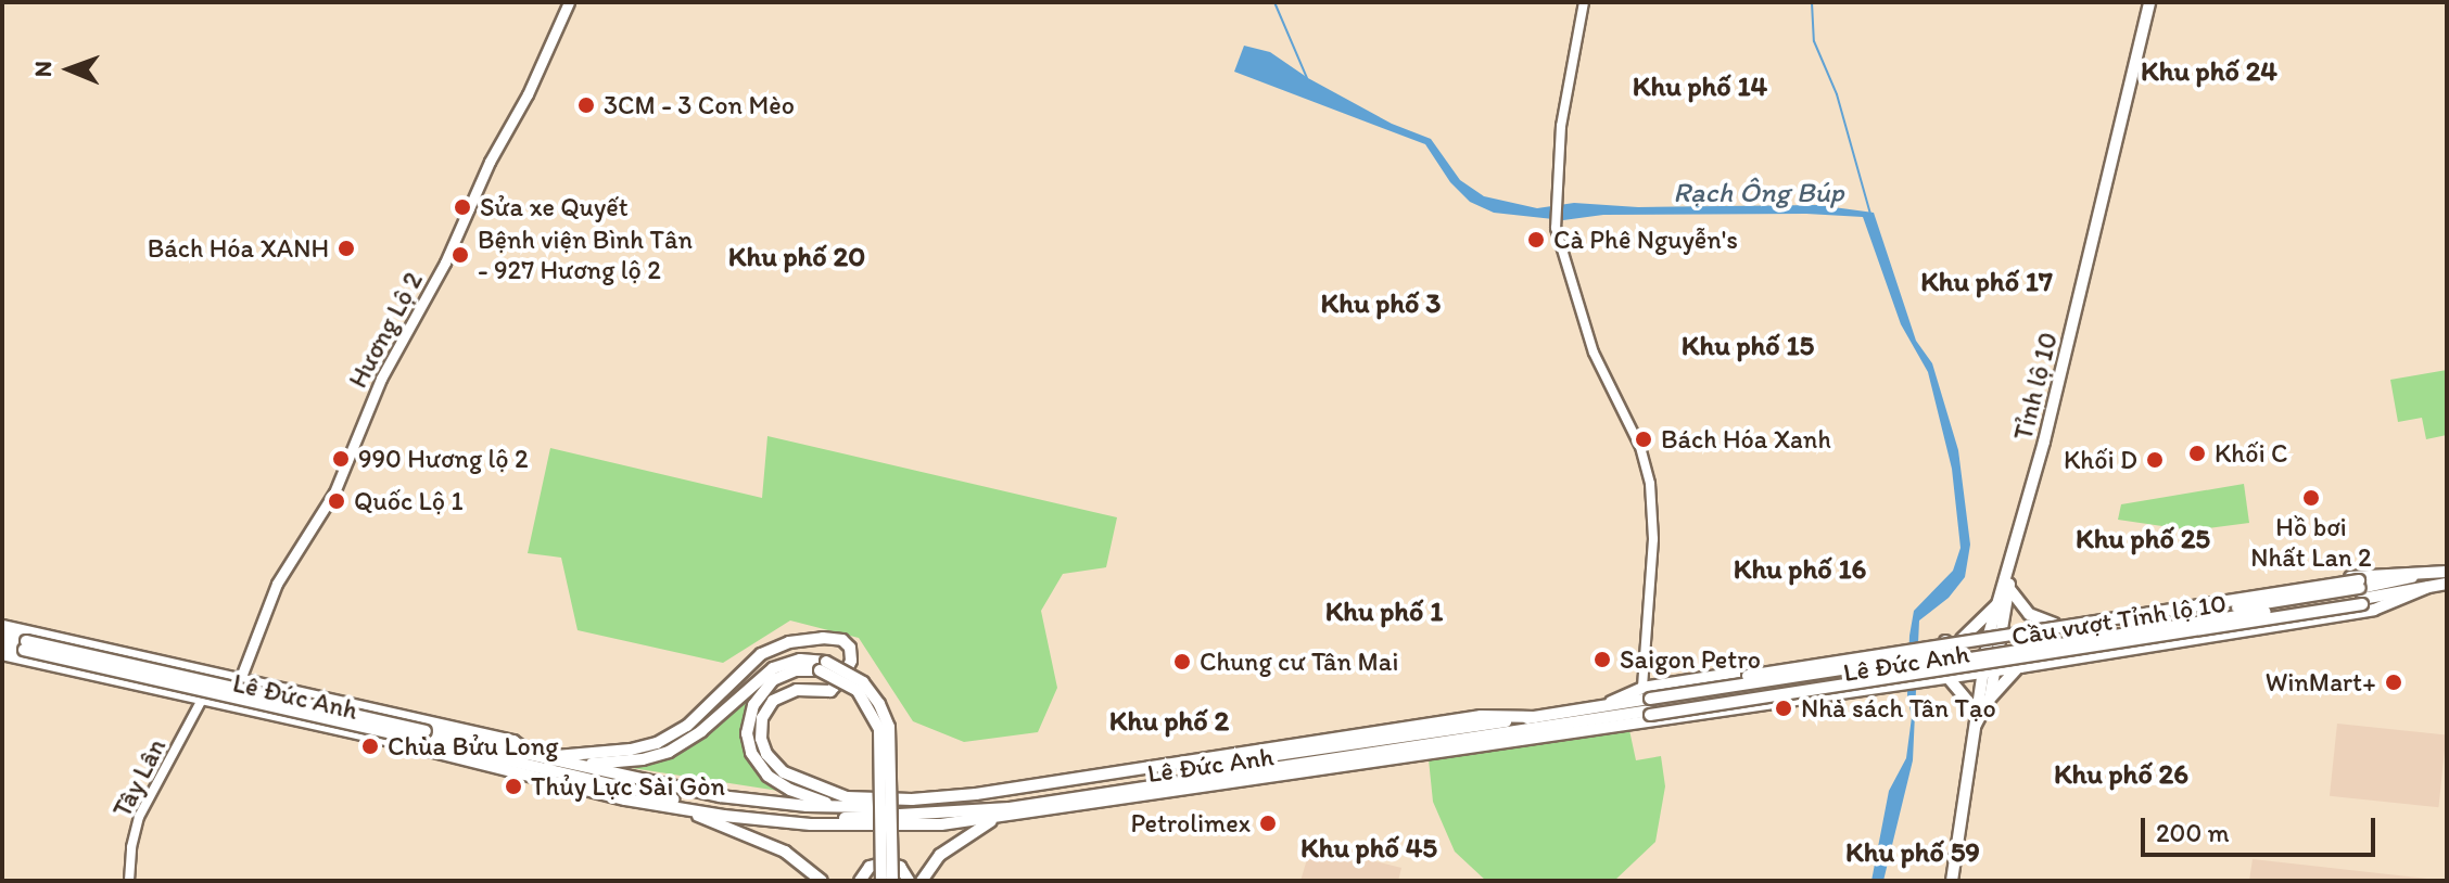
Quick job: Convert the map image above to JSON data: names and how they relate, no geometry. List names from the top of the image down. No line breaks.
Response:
{"streets":{"main road":["Hương Lộ 2","Tỉnh lộ 10","Cầu vượt Tỉnh lộ 10","Lê Đức Anh"],"street":["Tây Lân"]},"crossings":[["Hương Lộ 2","Lê Đức Anh"],["Tỉnh lộ 10","Lê Đức Anh"],["Cầu vượt Tỉnh lộ 10","Lê Đức Anh"],["Lê Đức Anh","Tây Lân"]],"districts":["Khu phố 24","Khu phố 14","Khu phố 20","Khu phố 17","Khu phố 3","Khu phố 15","Khu phố 25","Khu phố 16","Khu phố 1","Khu phố 2","Khu phố 26","Khu phố 45","Khu phố 59"],"water":["Rạch Ông Búp"],"places":["3CM - 3 Con Mèo","Sửa xe Quyết","Cà Phê Nguyễn's","Bách Hóa XANH","Bệnh viện Bình Tân - 927 Hương lộ 2","Bách Hóa Xanh","Khối C","990 Hương lộ 2","Khối D","Hồ bơi Nhất Lan 2","Quốc Lộ 1","Saigon Petro","Chung cư Tân Mai","WinMart+","Nhà sách Tân Tạo","Chùa Bửu Long","Thủy Lực Sài Gòn","Petrolimex"],"scale_bar":"200 m","north":"left"}
